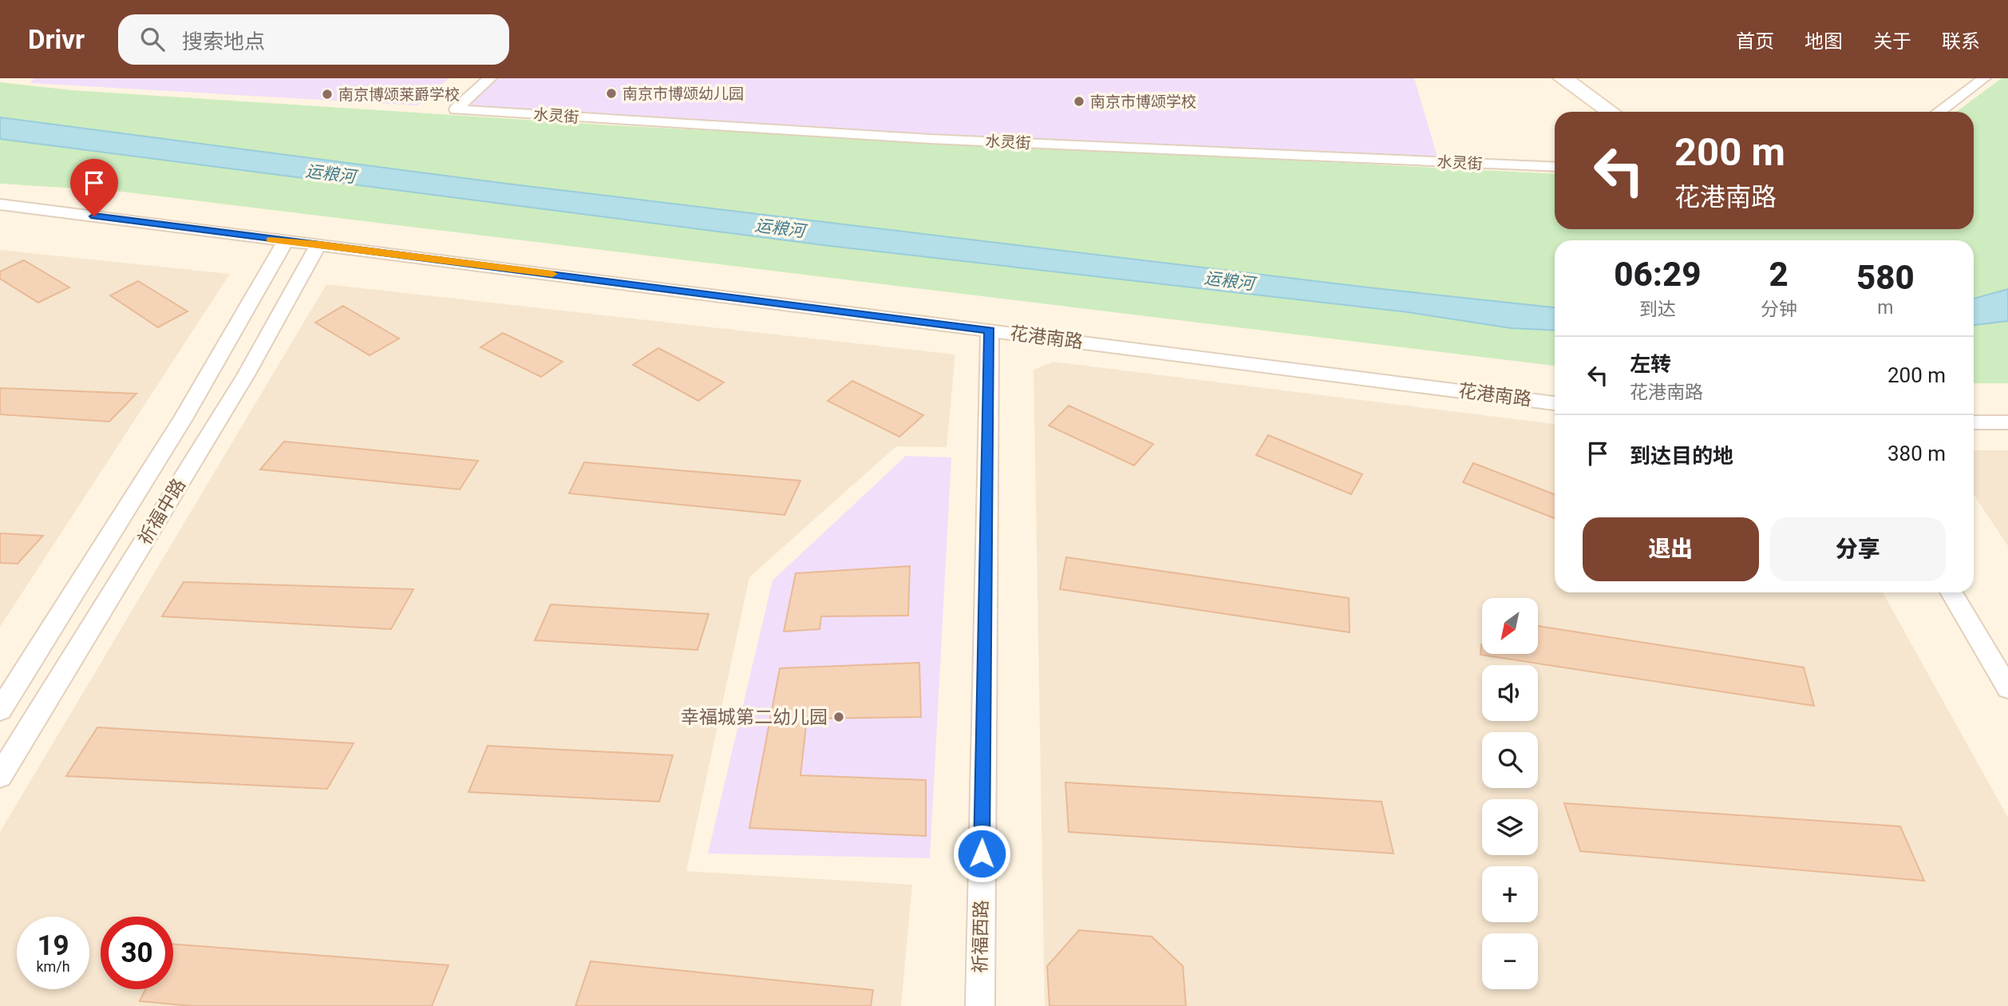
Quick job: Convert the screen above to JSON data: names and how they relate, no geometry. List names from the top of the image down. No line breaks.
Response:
{"streets":{"street":["水灵街","花港南路","祈福中路","祈福西路"]},"crossings":[["花港南路","祈福中路"],["花港南路","祈福西路"]],"water":["运粮河"],"places":["南京市博颂幼儿园","南京博颂莱爵学校","南京市博颂学校","幸福城第二幼儿园"],"north":"bottom left","page":{"header":"Drivr","search":"搜索地点","nav":["首页","地图","关于","联系"],"turn":["200 m","花港南路"],"eta":["06:29","到达","2","分钟","580","m"],"list":[{"name":"左转","note":"花港南路","value":"200 m"},{"name":"到达目的地","value":"380 m"}],"buttons":["退出","分享"],"map_buttons":["+","−"],"speed":"19 km/h","limit":"30"}}
